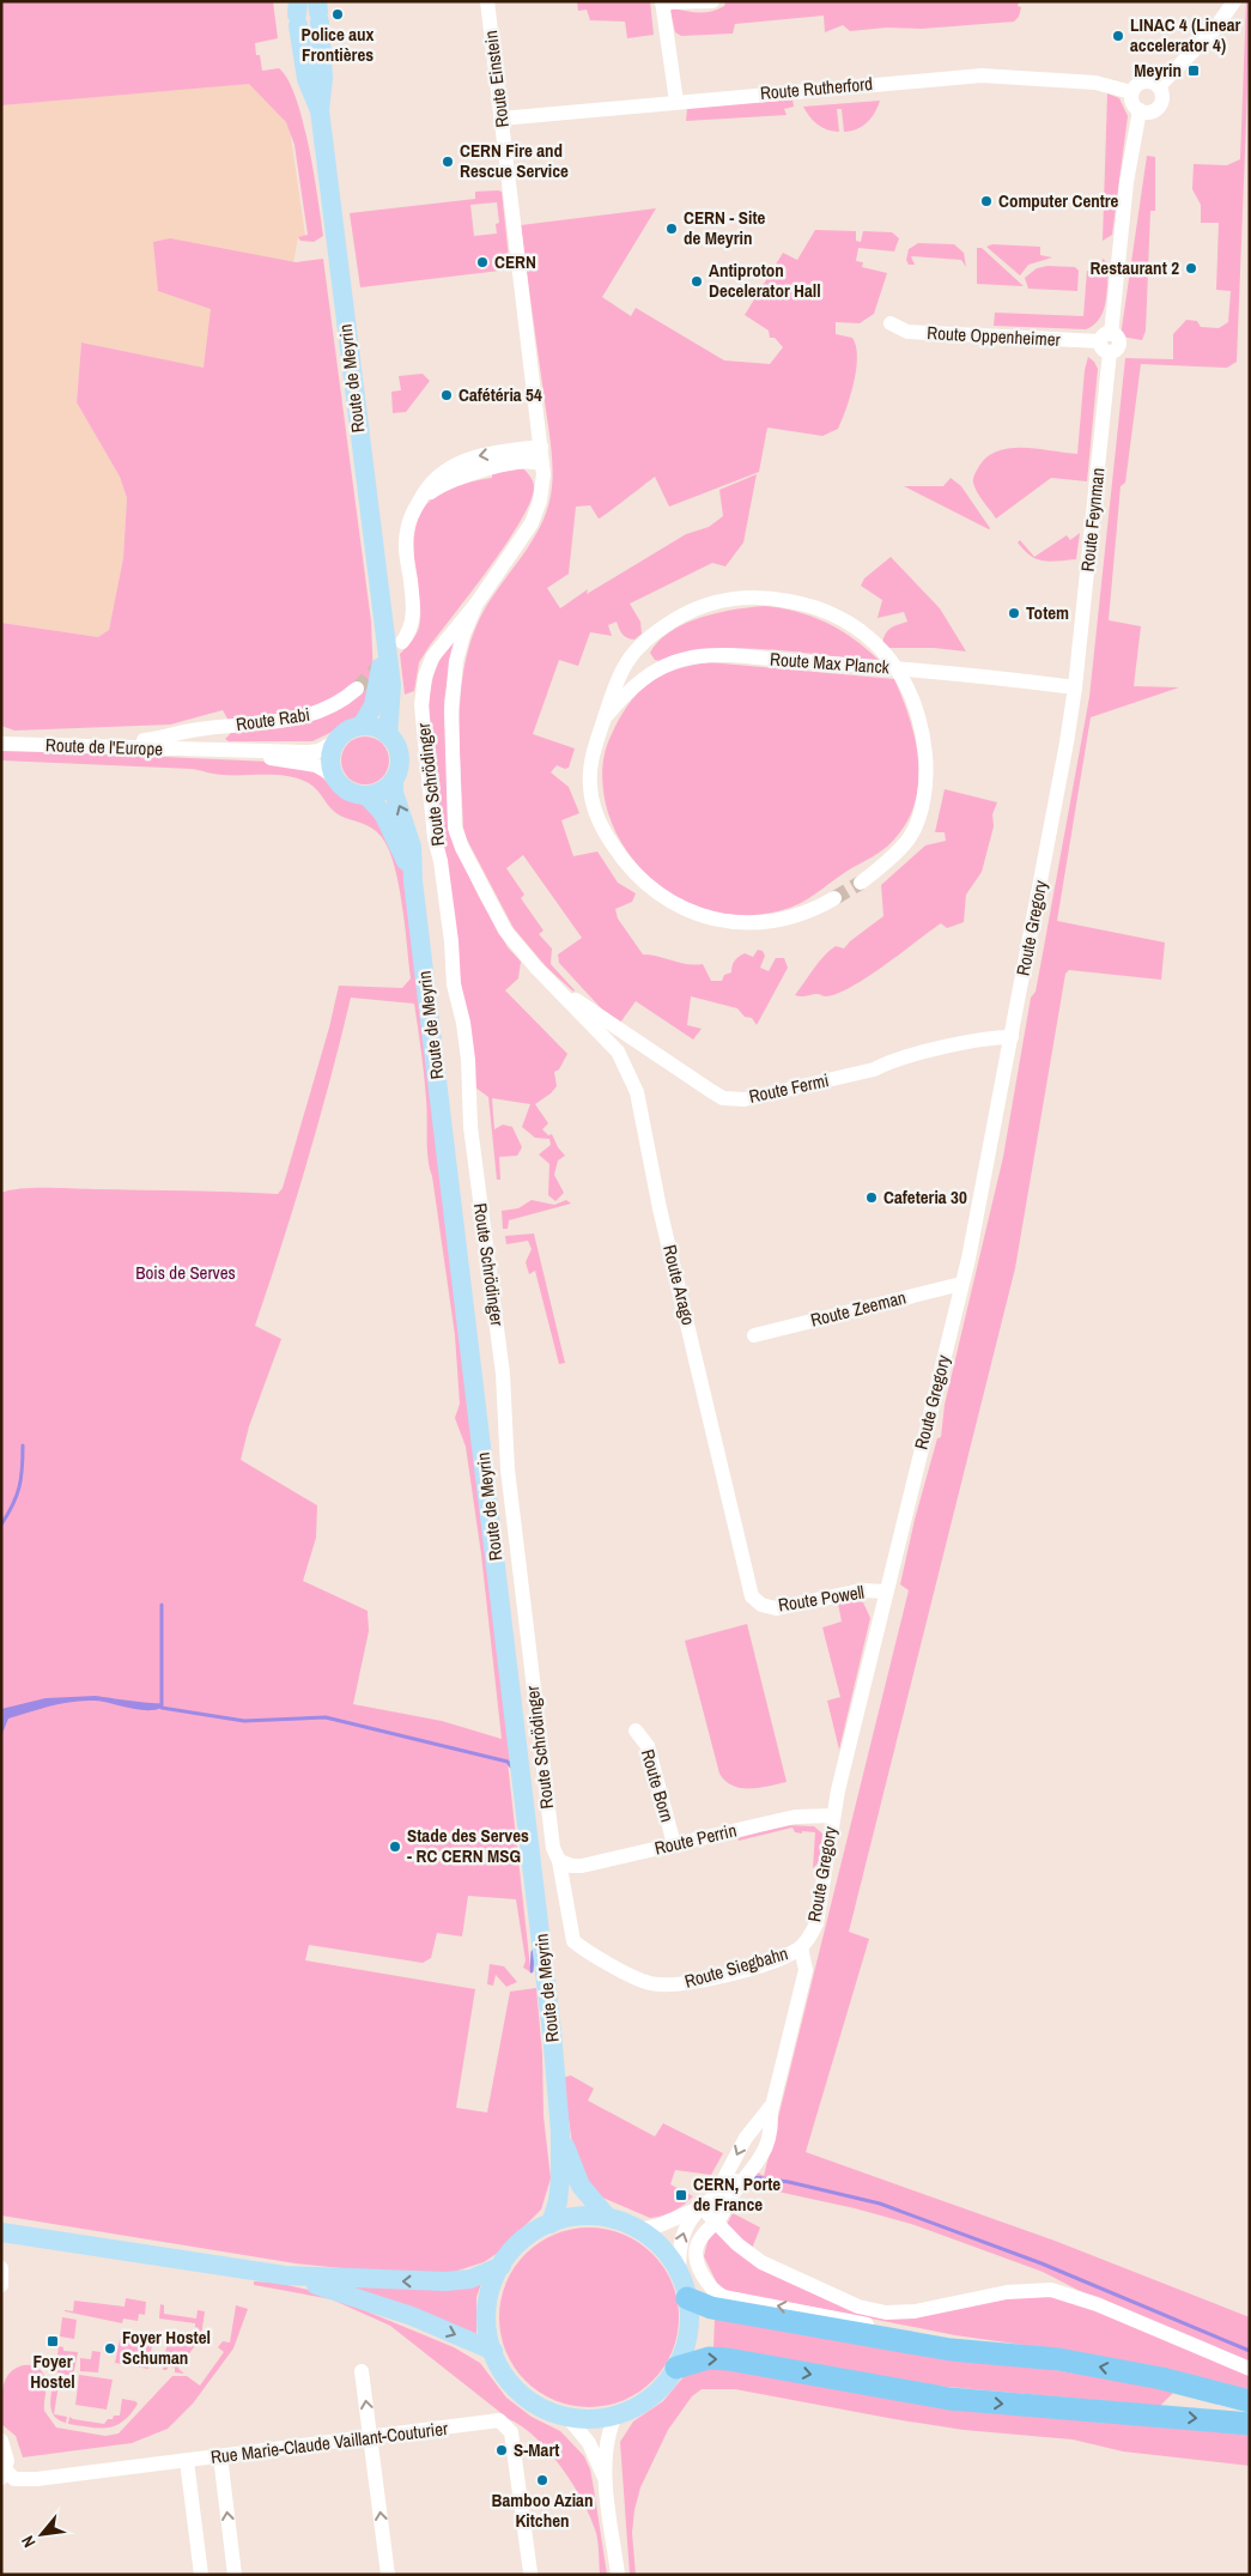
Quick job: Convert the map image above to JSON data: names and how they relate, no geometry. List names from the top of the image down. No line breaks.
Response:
{"streets":{"main road":["Route de Meyrin"],"street":["Route Einstein","Route Rutherford","Route Oppenheimer","Route Feynman","Route Max Planck","Route Rabi","Route de l'Europe","Route Schrödinger","Route Gregory","Route Fermi","Route Arago","Route Zeeman","Route Powell","Route Born","Route Perrin","Route Siegbahn","Rue Marie-Claude Vaillant-Couturier"]},"crossings":[["Route Einstein","Route Rutherford"],["Route Einstein","Route Schrödinger"],["Route Rutherford","Route Feynman"],["Route Oppenheimer","Route Feynman"],["Route de Meyrin","Route de l'Europe"],["Route Feynman","Route Max Planck"],["Route Feynman","Route Gregory"],["Route Max Planck","Route Gregory"],["Route Rabi","Route de l'Europe"],["Route Schrödinger","Route Perrin"],["Route Schrödinger","Route Siegbahn"],["Route Gregory","Route Fermi"],["Route Gregory","Route Zeeman"],["Route Gregory","Route Powell"],["Route Gregory","Route Perrin"],["Route Gregory","Route Siegbahn"],["Route Fermi","Route Arago"],["Route Arago","Route Powell"],["Route Born","Route Perrin"]],"parks":["Bois de Serves"],"places":{"other":["Police aux Frontières","LINAC 4 (Linear accelerator 4)","CERN Fire and Rescue Service","Computer Centre","CERN - Site de Meyrin","CERN","Restaurant 2","Antiproton Decelerator Hall","Cafétéria 54","Totem","Cafeteria 30","Stade des Serves - RC CERN MSG","Foyer Hostel Schuman","S-Mart","Bamboo Azian Kitchen"],"transit":["Meyrin","CERN, Porte de France","Foyer Hostel"]},"north":"bottom left"}
